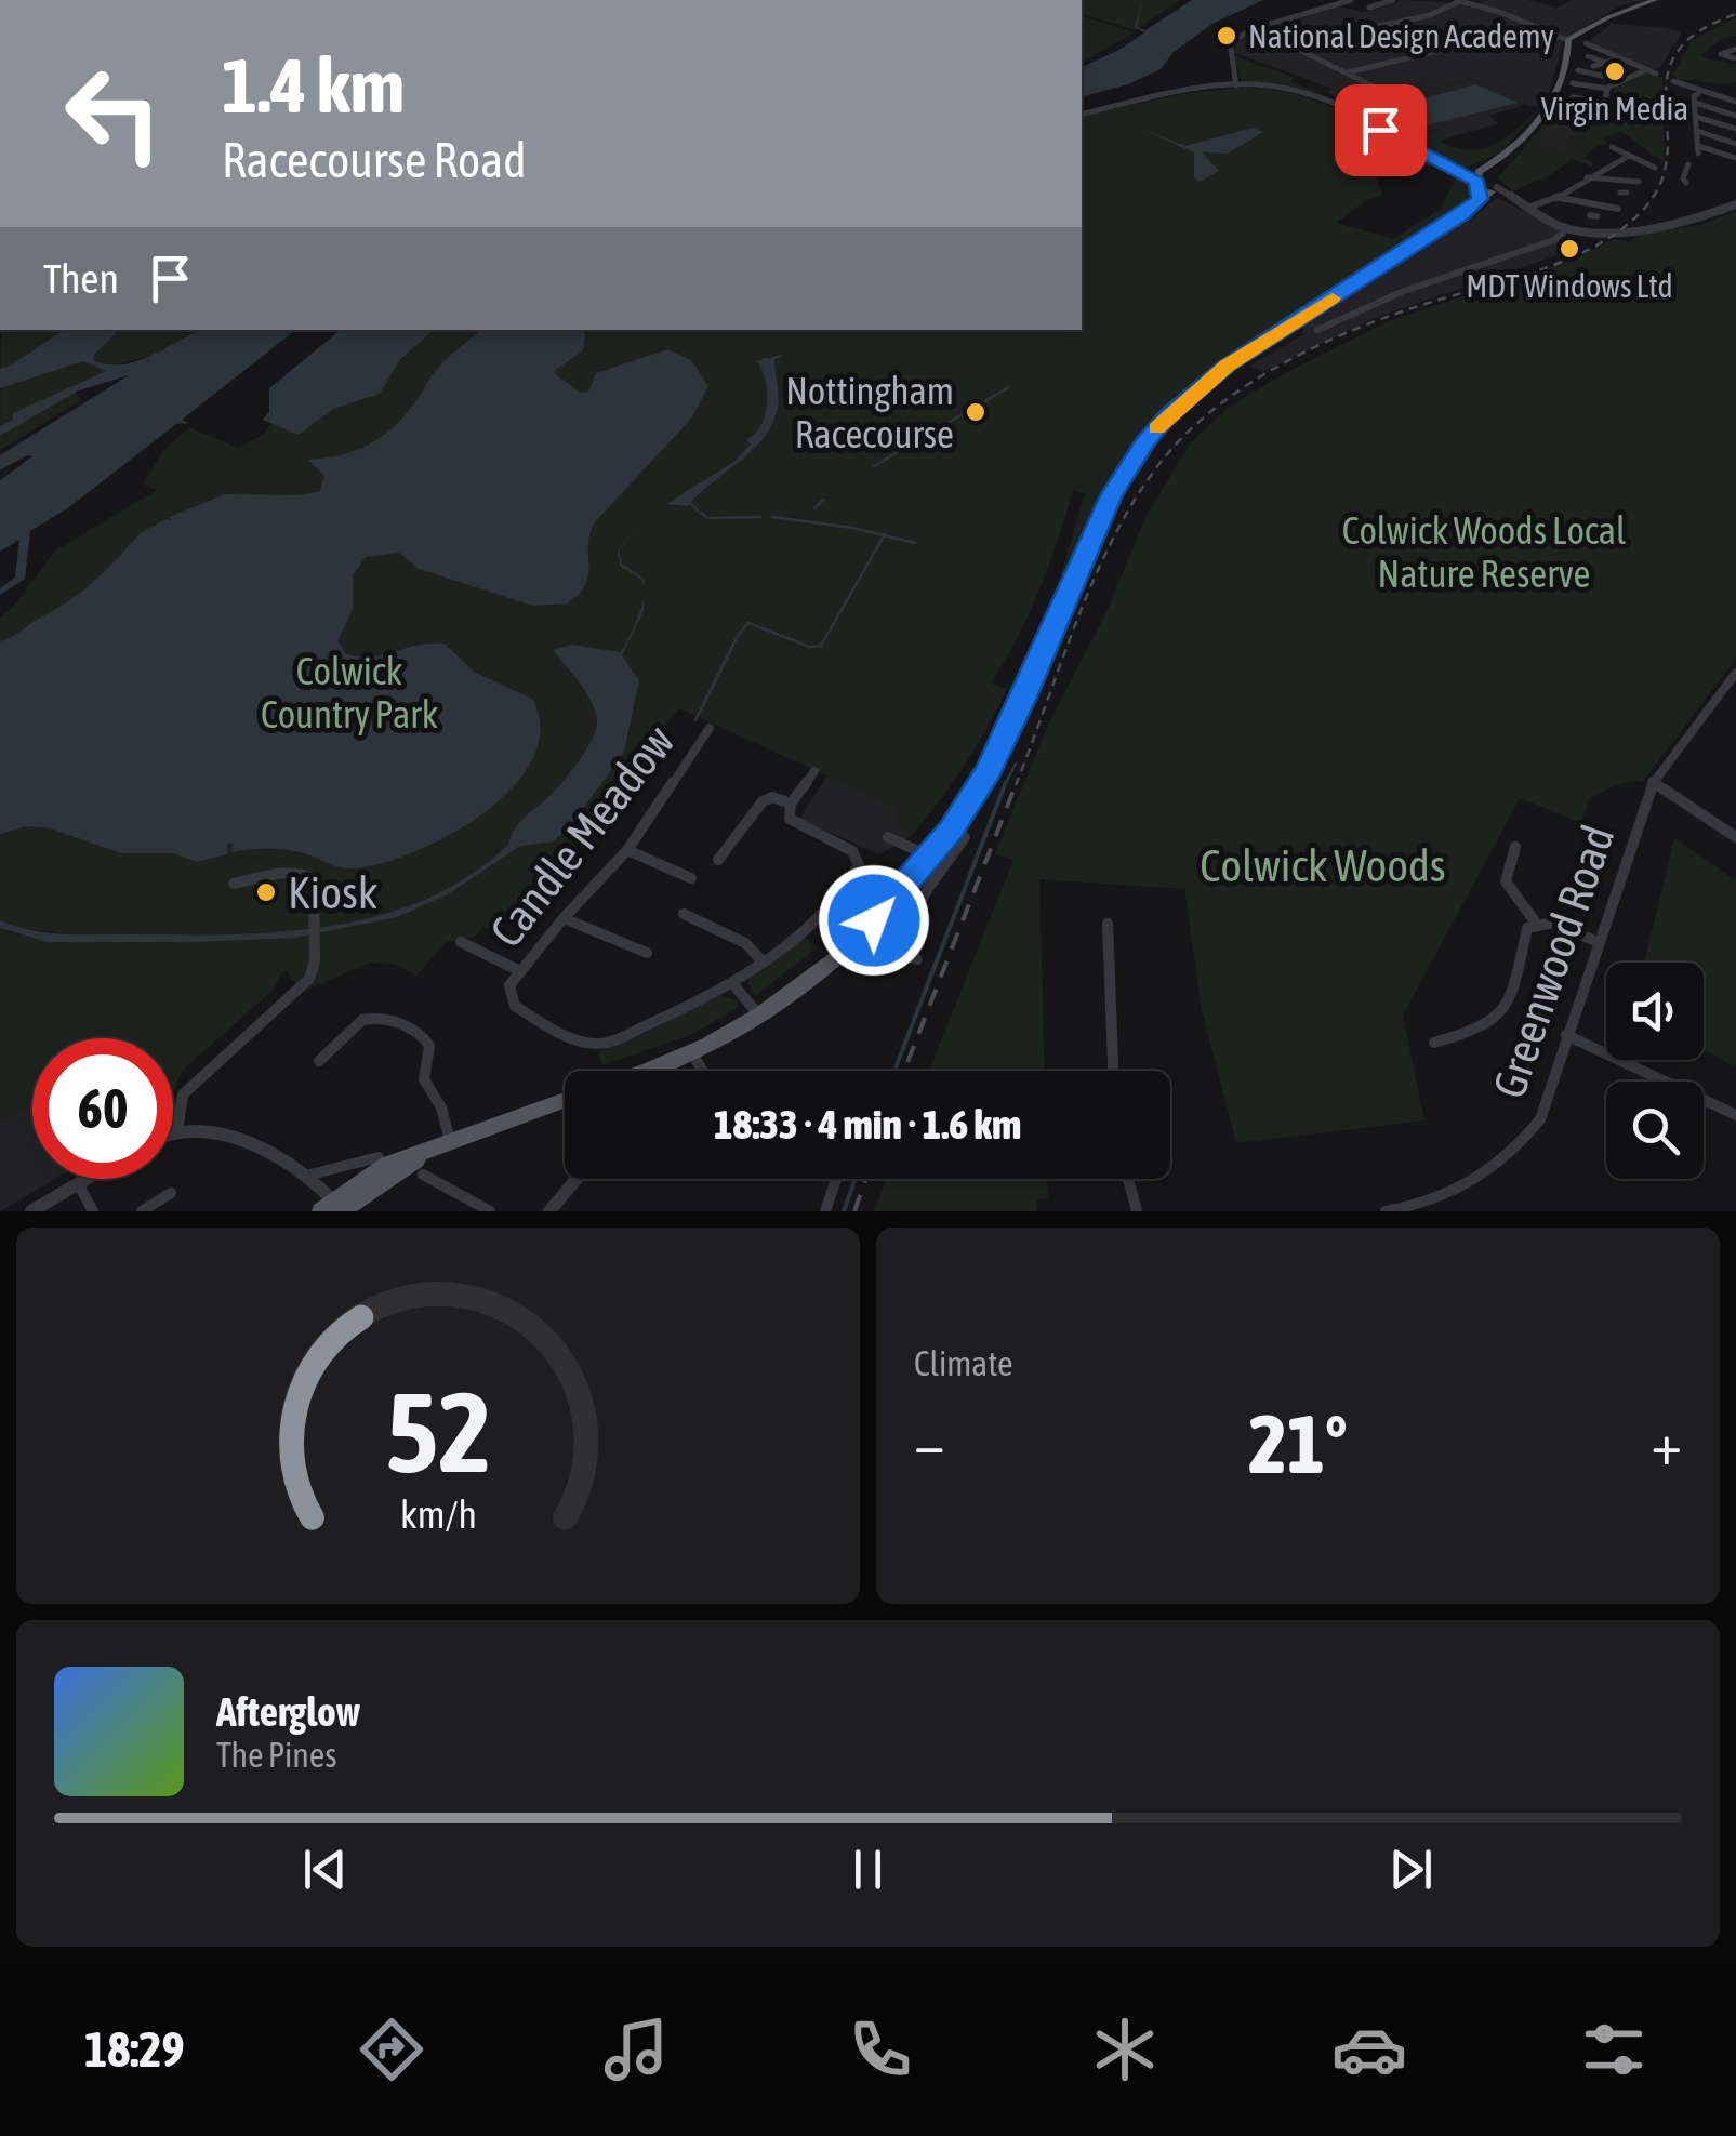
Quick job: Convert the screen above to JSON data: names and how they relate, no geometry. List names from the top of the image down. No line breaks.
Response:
{"streets":{"street":["Candle Meadow","Greenwood Road"]},"parks":["Colwick Woods Local Nature Reserve","Colwick Country Park","Colwick Woods"],"places":["National Design Academy","Virgin Media","MDT Windows Ltd","Nottingham Racecourse","Kiosk"],"page":{"turn":["1.4 km","Racecourse Road"],"then":"Then","limit":"60","trip":"18:33 · 4 min · 1.6 km","tile":"Climate","heat":["−","21°","+"],"song":["Afterglow","The Pines"],"tabs":"18:29","gauge":["52","km/h"]}}
